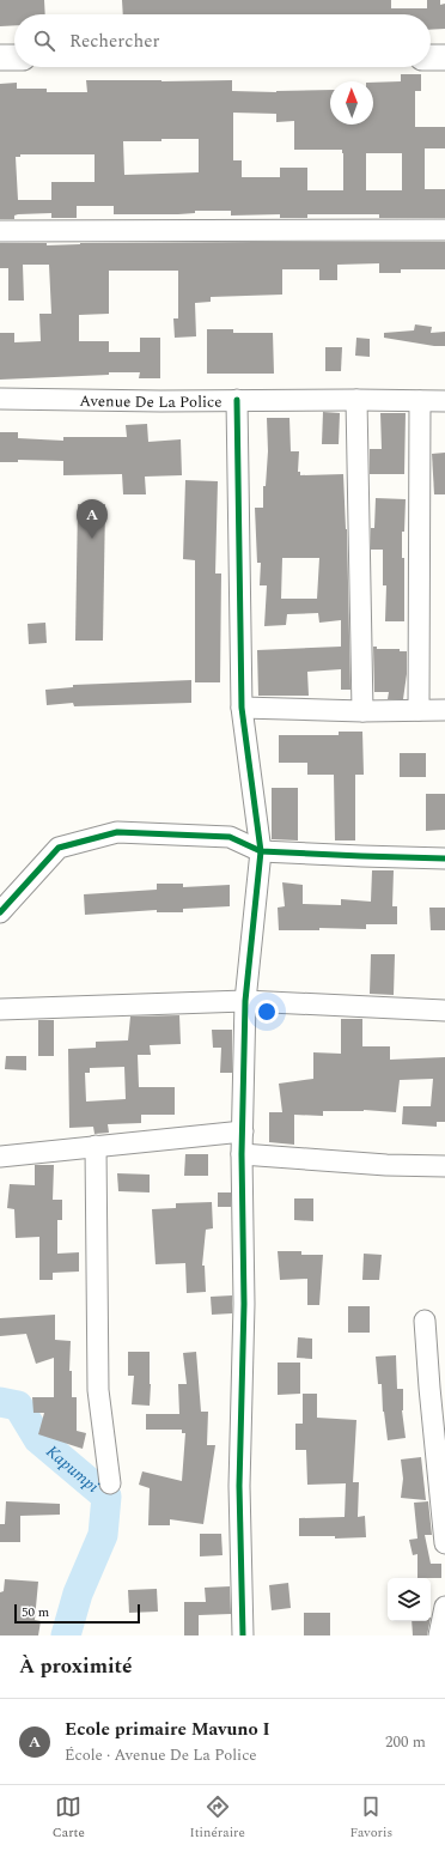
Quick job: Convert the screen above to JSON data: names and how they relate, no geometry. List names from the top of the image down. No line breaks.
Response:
{"streets":{"street":["Avenue De La Police"]},"water":["Kapumpi"],"scale_bar":"50 m","north":"top","page":{"search":"Rechercher","pins":"A","scale":"50 m","heading":"À proximité","list":[{"mark":"A","name":"Ecole primaire Mavuno I","note":"École · Avenue De La Police","value":"200 m"}],"nav":["Carte","Itinéraire","Favoris"]}}
